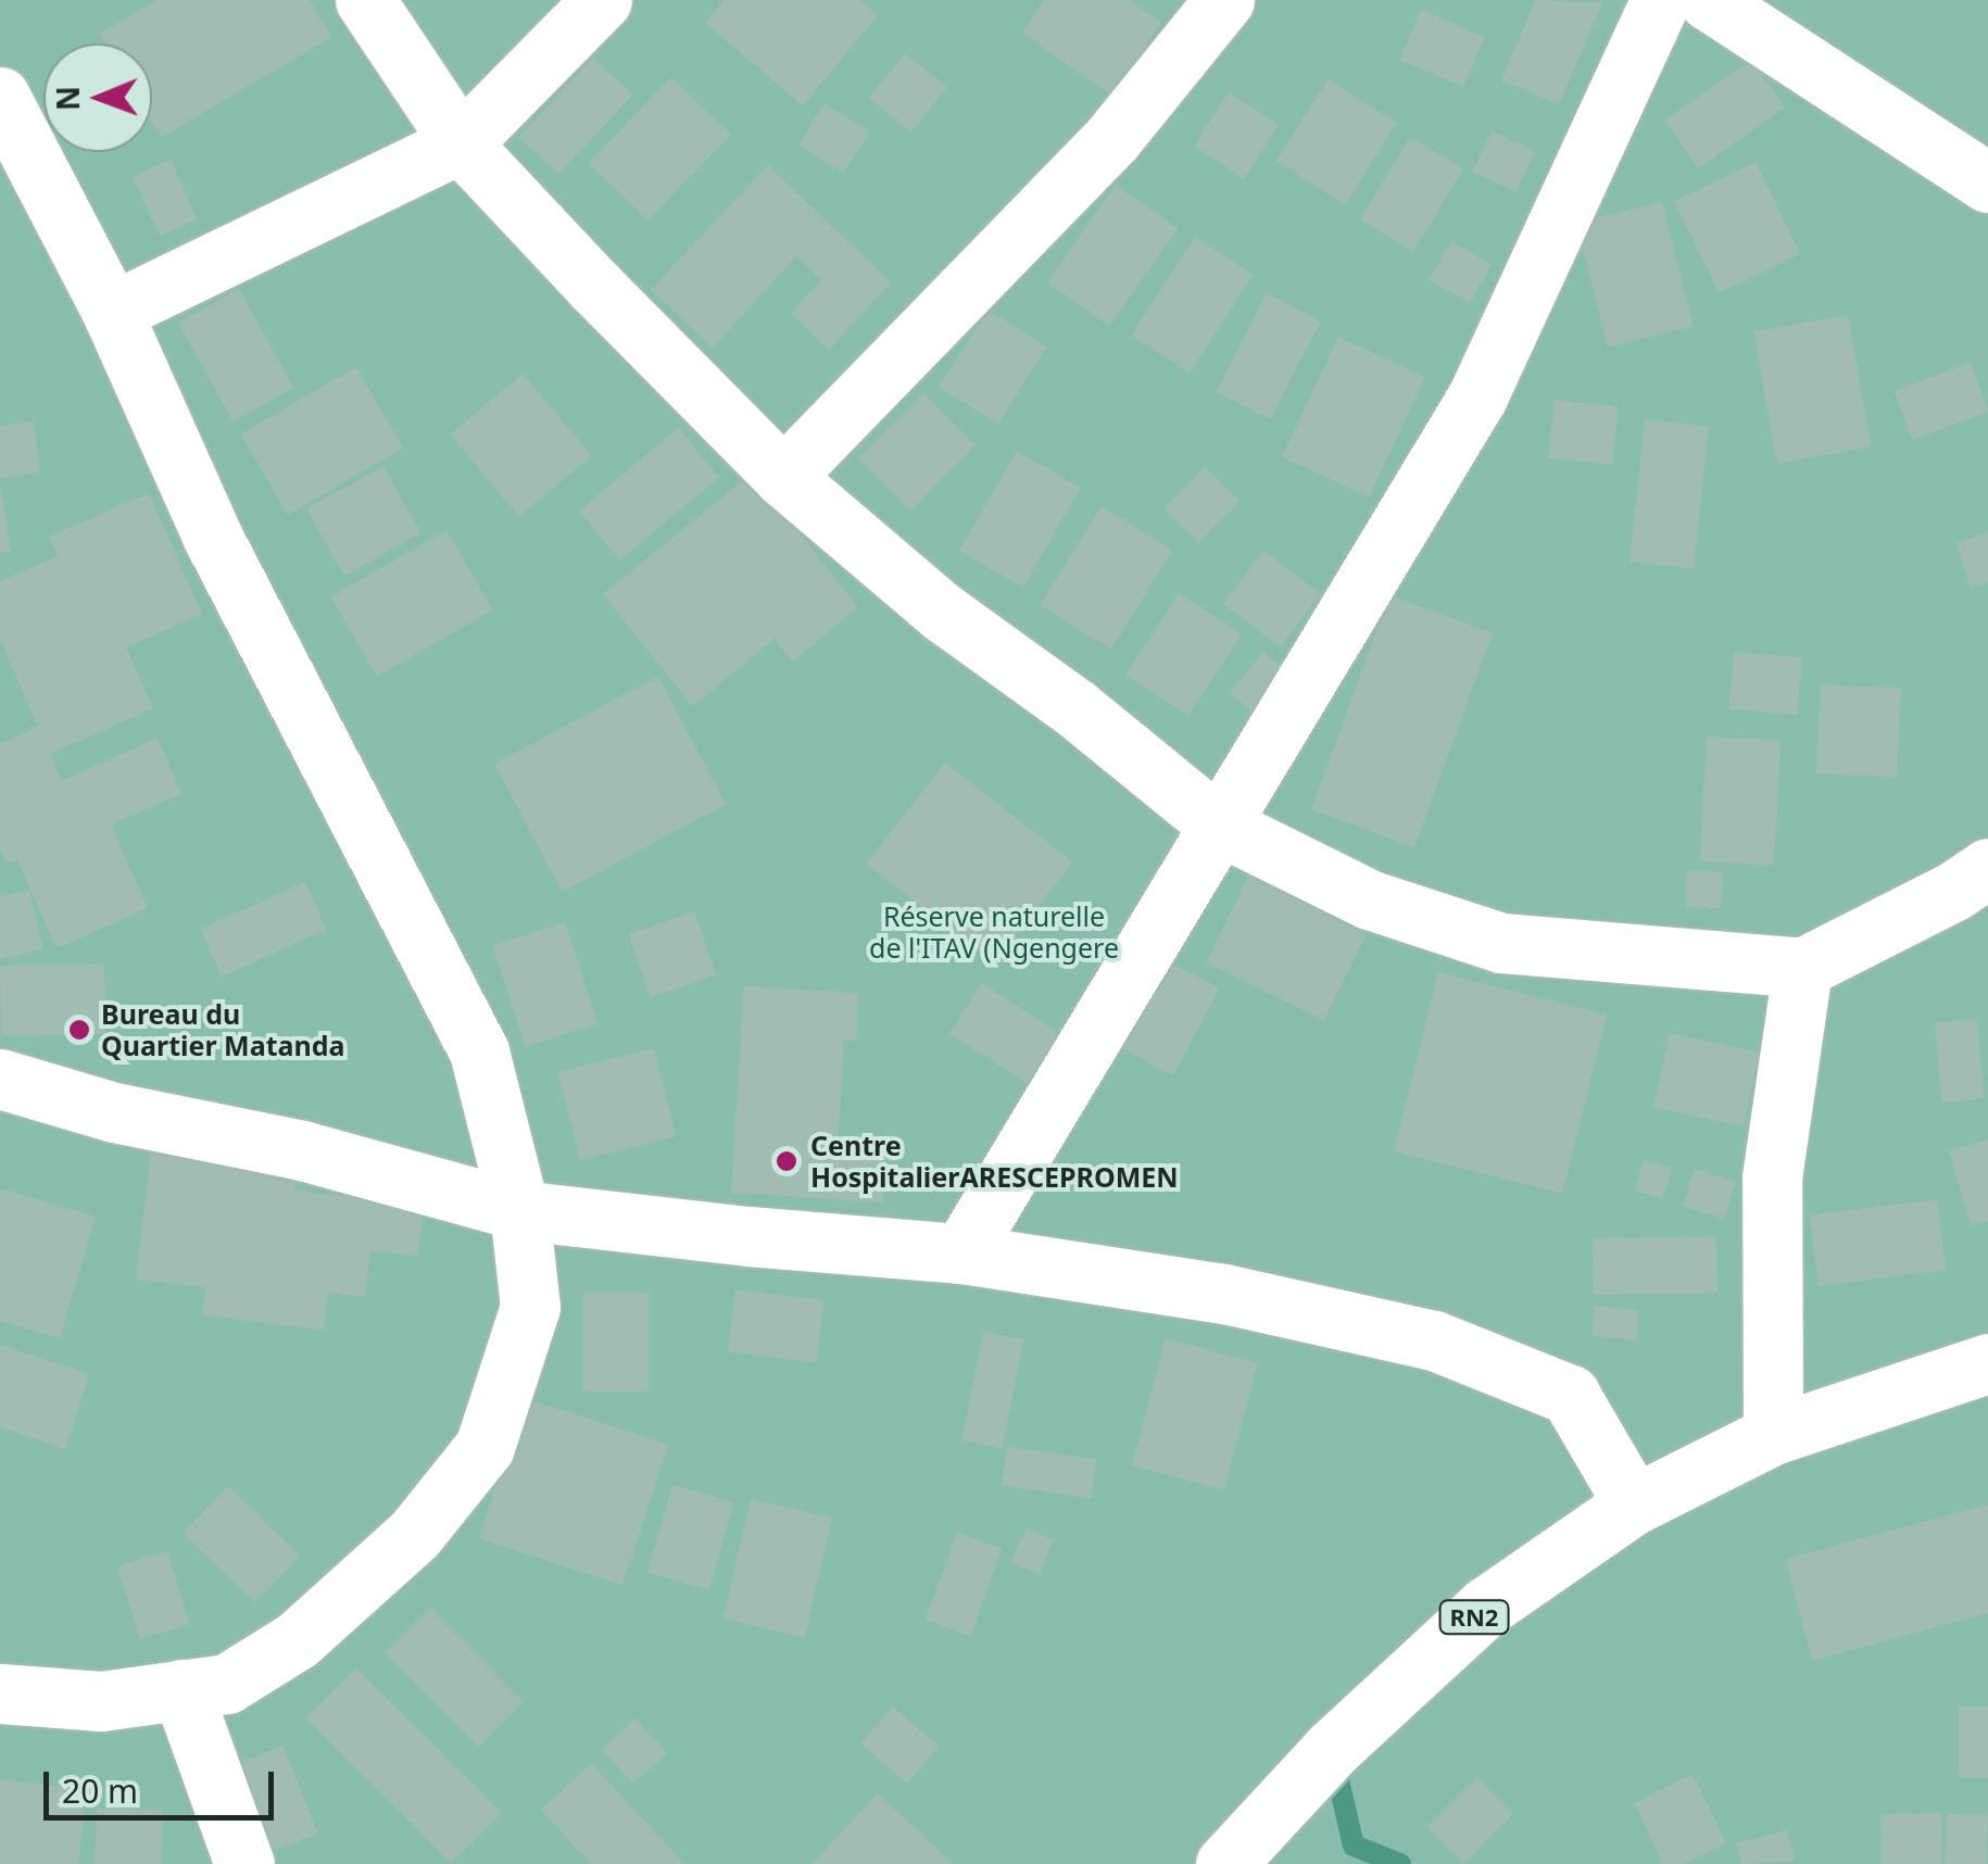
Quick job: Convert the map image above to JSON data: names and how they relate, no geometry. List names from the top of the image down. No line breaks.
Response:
{"streets":{"main road":["RN2"]},"parks":["Réserve naturelle de l'ITAV (Ngengere"],"places":["Bureau du Quartier Matanda","Centre HospitalierARESCEPROMEN"],"scale_bar":"20 m","north":"left"}
